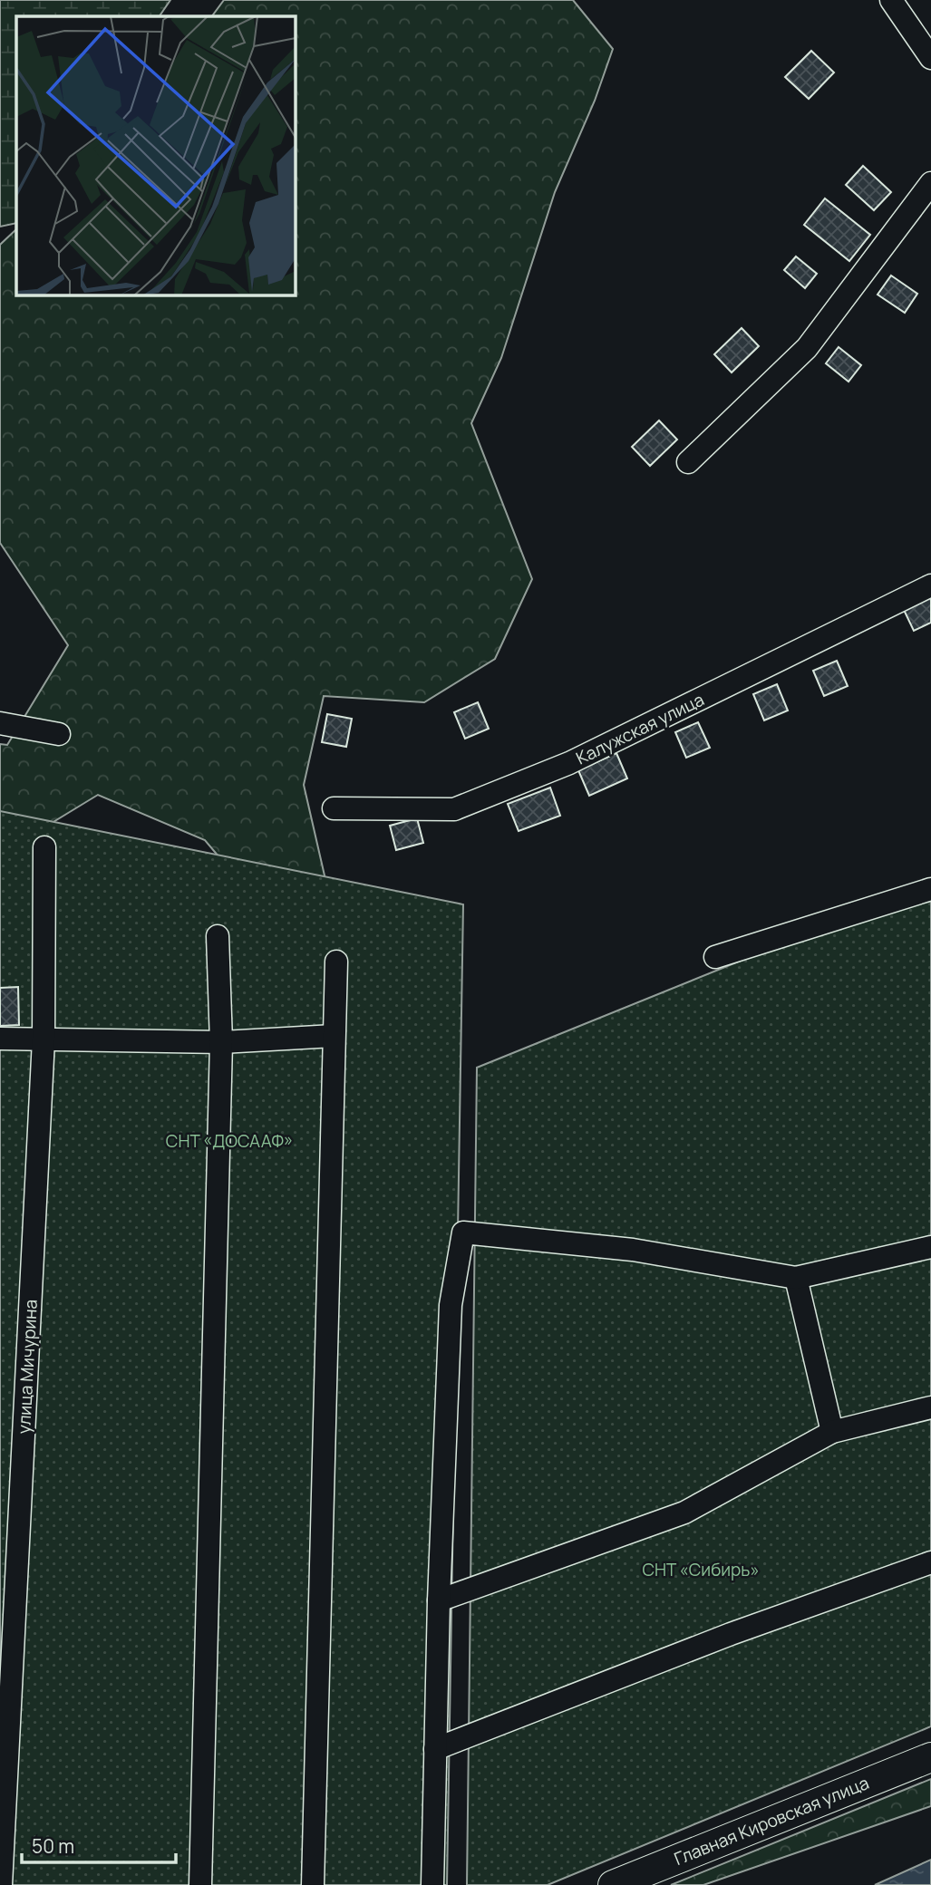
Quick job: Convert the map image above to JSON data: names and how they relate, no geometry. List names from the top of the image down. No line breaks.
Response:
{"streets":{"main road":["Главная Кировская улица"],"street":["Калужская улица","улица Мичурина"]},"parks":["СНТ «ДОСААФ»","СНТ «Сибирь»"],"scale_bar":"50 m"}
